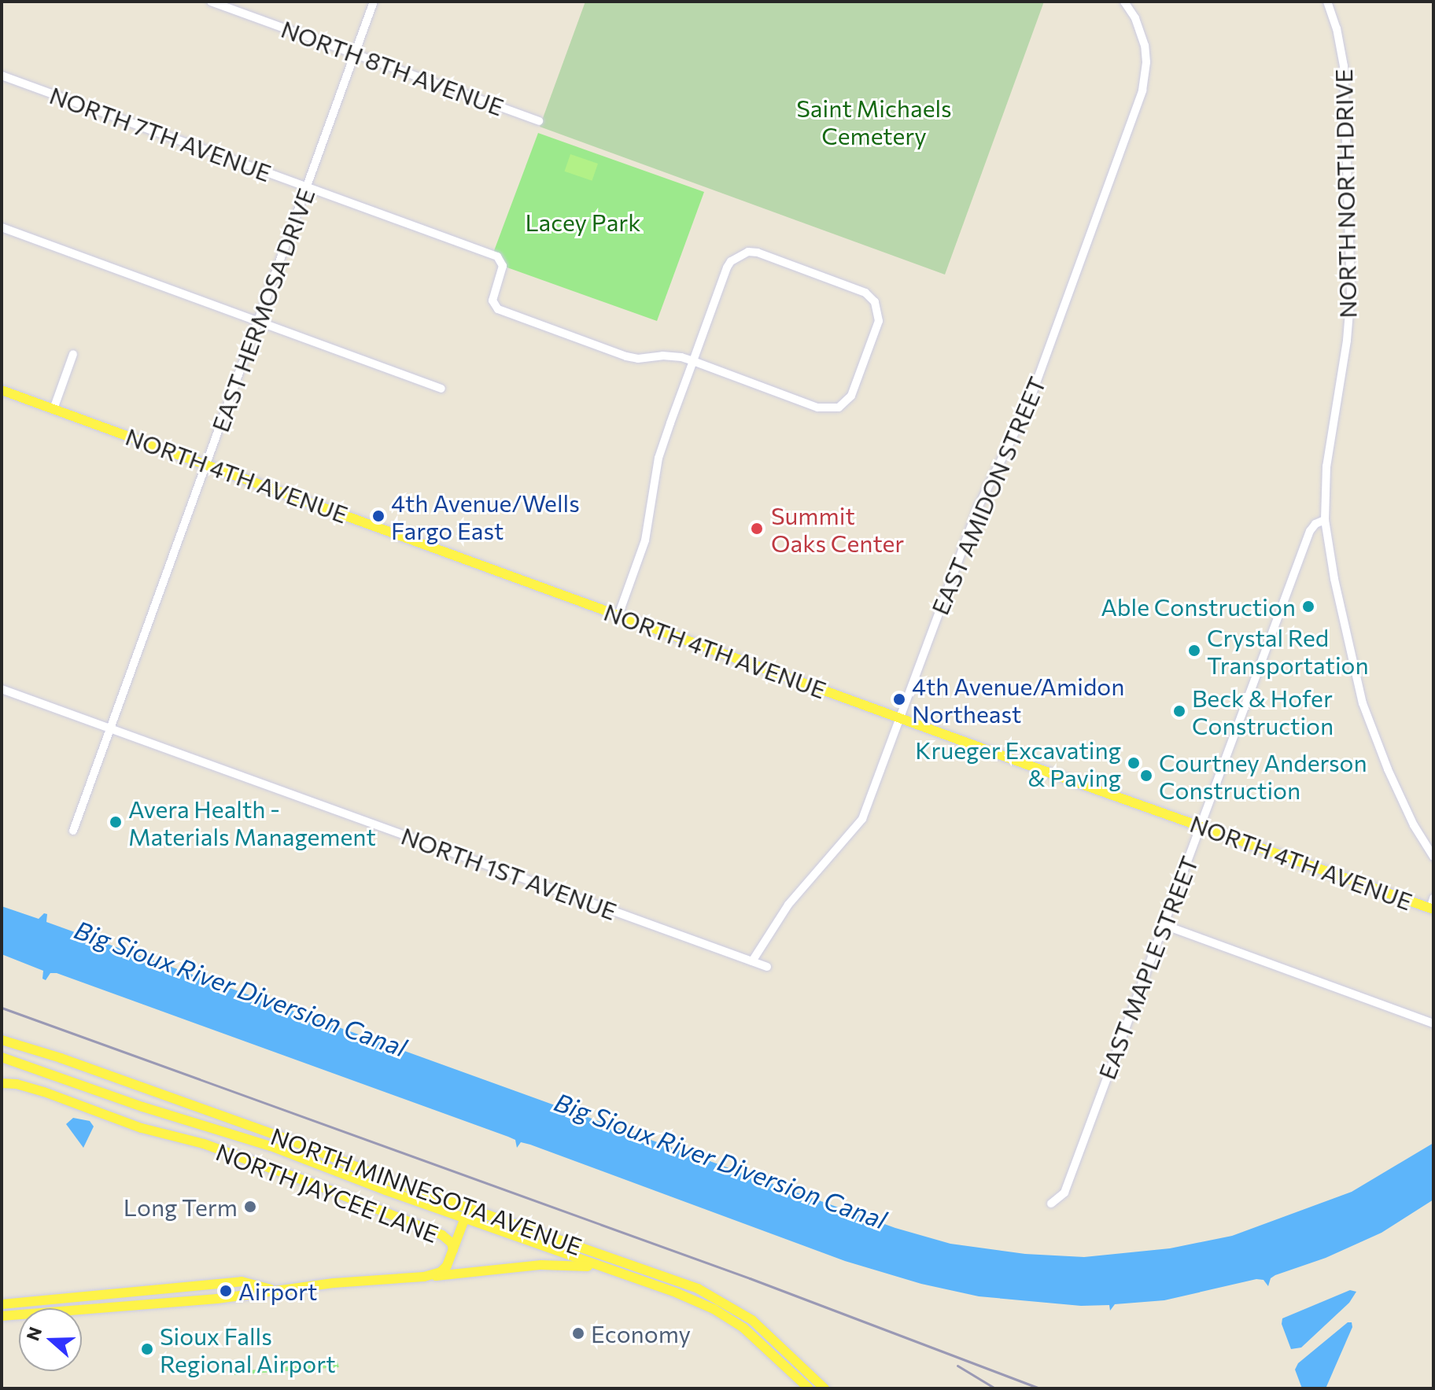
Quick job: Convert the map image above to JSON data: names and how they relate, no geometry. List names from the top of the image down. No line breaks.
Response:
{"streets":{"main road":["NORTH 4TH AVENUE","NORTH MINNESOTA AVENUE","NORTH JAYCEE LANE"],"street":["NORTH 8TH AVENUE","NORTH 7TH AVENUE","NORTH NORTH DRIVE","EAST HERMOSA DRIVE","EAST AMIDON STREET","NORTH 1ST AVENUE","EAST MAPLE STREET"]},"crossings":[["NORTH 8TH AVENUE","EAST HERMOSA DRIVE"],["NORTH 7TH AVENUE","EAST HERMOSA DRIVE"],["NORTH NORTH DRIVE","EAST MAPLE STREET"],["EAST HERMOSA DRIVE","NORTH 4TH AVENUE"],["EAST HERMOSA DRIVE","NORTH 1ST AVENUE"],["NORTH 4TH AVENUE","EAST AMIDON STREET"],["NORTH 4TH AVENUE","EAST MAPLE STREET"],["EAST AMIDON STREET","NORTH 1ST AVENUE"]],"water":["Big Sioux River Diversion Canal"],"parks":["Saint Michaels Cemetery","Lacey Park"],"places":["4th Avenue/Wells Fargo East","Summit Oaks Center","Able Construction","Crystal Red Transportation","4th Avenue/Amidon Northeast","Beck & Hofer Construction","Krueger Excavating & Paving","Courtney Anderson Construction","Avera Health - Materials Management","Long Term","Airport","Economy","Sioux Falls Regional Airport"],"north":"left"}
